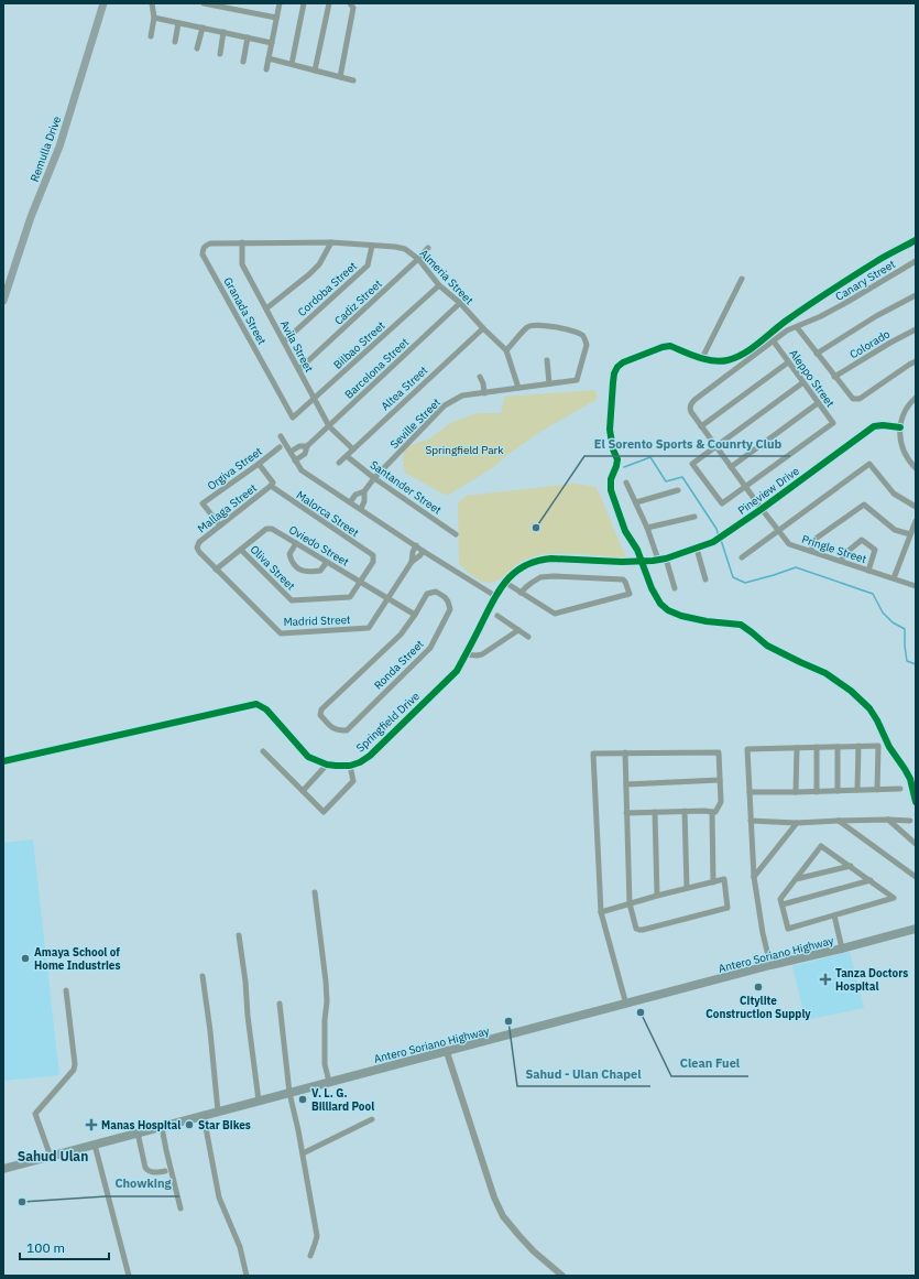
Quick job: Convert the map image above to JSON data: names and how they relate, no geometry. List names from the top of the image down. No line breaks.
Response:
{"streets":{"main road":["Remulla Drive","Antero Soriano Highway"],"street":["Almeria Street","Canary Street","Cordoba Street","Cadiz Street","Granada Street","Colorado","Bilbao Street","Avila Street","Barcelona Street","Aleppo Street","Altea Street","Seville Street","Orgiva Street","Santander Street","Pineview Drive","Mallaga Street","Malorca Street","Oviedo Street","Pringle Street","Oliva Street","Madrid Street","Ronda Street","Springfield Drive"]},"crossings":[["Almeria Street","Cordoba Street"],["Almeria Street","Cadiz Street"],["Almeria Street","Granada Street"],["Almeria Street","Bilbao Street"],["Almeria Street","Avila Street"],["Almeria Street","Barcelona Street"],["Almeria Street","Altea Street"],["Almeria Street","Seville Street"],["Canary Street","Aleppo Street"],["Canary Street","Pineview Drive"],["Canary Street","Pringle Street"],["Cordoba Street","Avila Street"],["Cadiz Street","Avila Street"],["Granada Street","Bilbao Street"],["Granada Street","Avila Street"],["Bilbao Street","Avila Street"],["Avila Street","Barcelona Street"],["Avila Street","Altea Street"],["Altea Street","Santander Street"],["Seville Street","Santander Street"],["Orgiva Street","Mallaga Street"],["Pineview Drive","Pringle Street"],["Pineview Drive","Springfield Drive"],["Mallaga Street","Malorca Street"],["Mallaga Street","Madrid Street"],["Malorca Street","Oviedo Street"],["Malorca Street","Oliva Street"],["Oviedo Street","Oliva Street"],["Oviedo Street","Madrid Street"],["Oviedo Street","Ronda Street"]],"districts":["Sahud Ulan"],"parks":["Springfield Park"],"places":{"other":["El Sorento Sports & Counrty Club","Amaya School of Home Industries","Citylite Construction Supply","Clean Fuel","Sahud - Ulan Chapel","V. L. G. Billiard Pool","Star Bikes","Chowking"],"health":["Tanza Doctors Hospital","Manas Hospital"]},"scale_bar":"100 m"}
